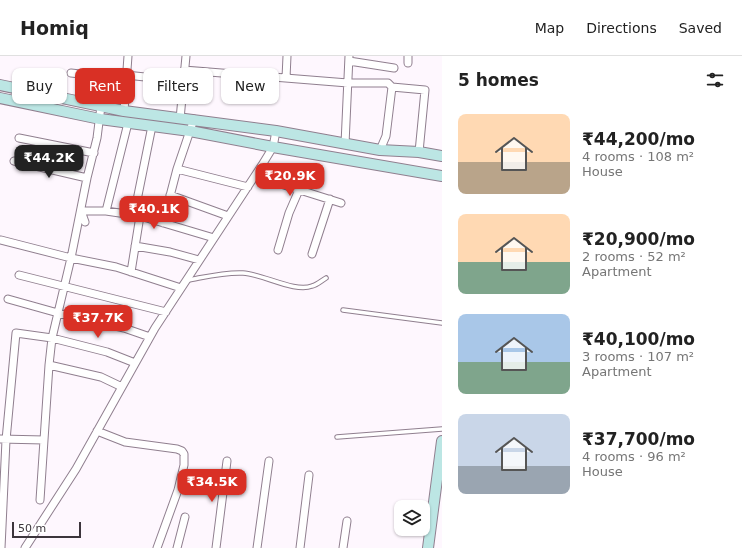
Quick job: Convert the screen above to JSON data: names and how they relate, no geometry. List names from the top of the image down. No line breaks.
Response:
{"scale_bar":"50 m","page":{"header":"Homiq","nav":["Map","Directions","Saved"],"heading":"5 homes","chip":["Buy","Rent","Filters","New"],"list":[{"name":"₹44,200/mo","note":"4 rooms · 108 m² · House"},{"name":"₹20,900/mo","note":"2 rooms · 52 m² · Apartment"},{"name":"₹40,100/mo","note":"3 rooms · 107 m² · Apartment"},{"name":"₹37,700/mo","note":"4 rooms · 96 m² · House"}],"price":["₹44.2K","₹20.9K","₹40.1K","₹37.7K","₹34.5K"],"scale":"50 m"}}
